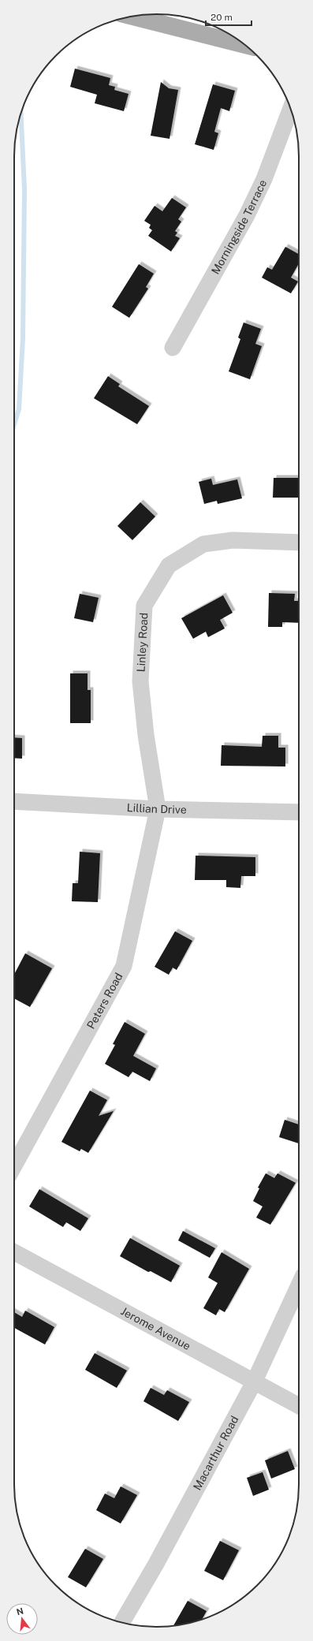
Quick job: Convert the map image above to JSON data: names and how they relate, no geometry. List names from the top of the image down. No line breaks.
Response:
{"streets":{"street":["Morningside Terrace","Linley Road","Lillian Drive","Peters Road","Jerome Avenue","Macarthur Road"]},"crossings":[["Linley Road","Lillian Drive"],["Linley Road","Peters Road"],["Lillian Drive","Peters Road"],["Jerome Avenue","Macarthur Road"]],"scale_bar":"20 m","north":"top"}
